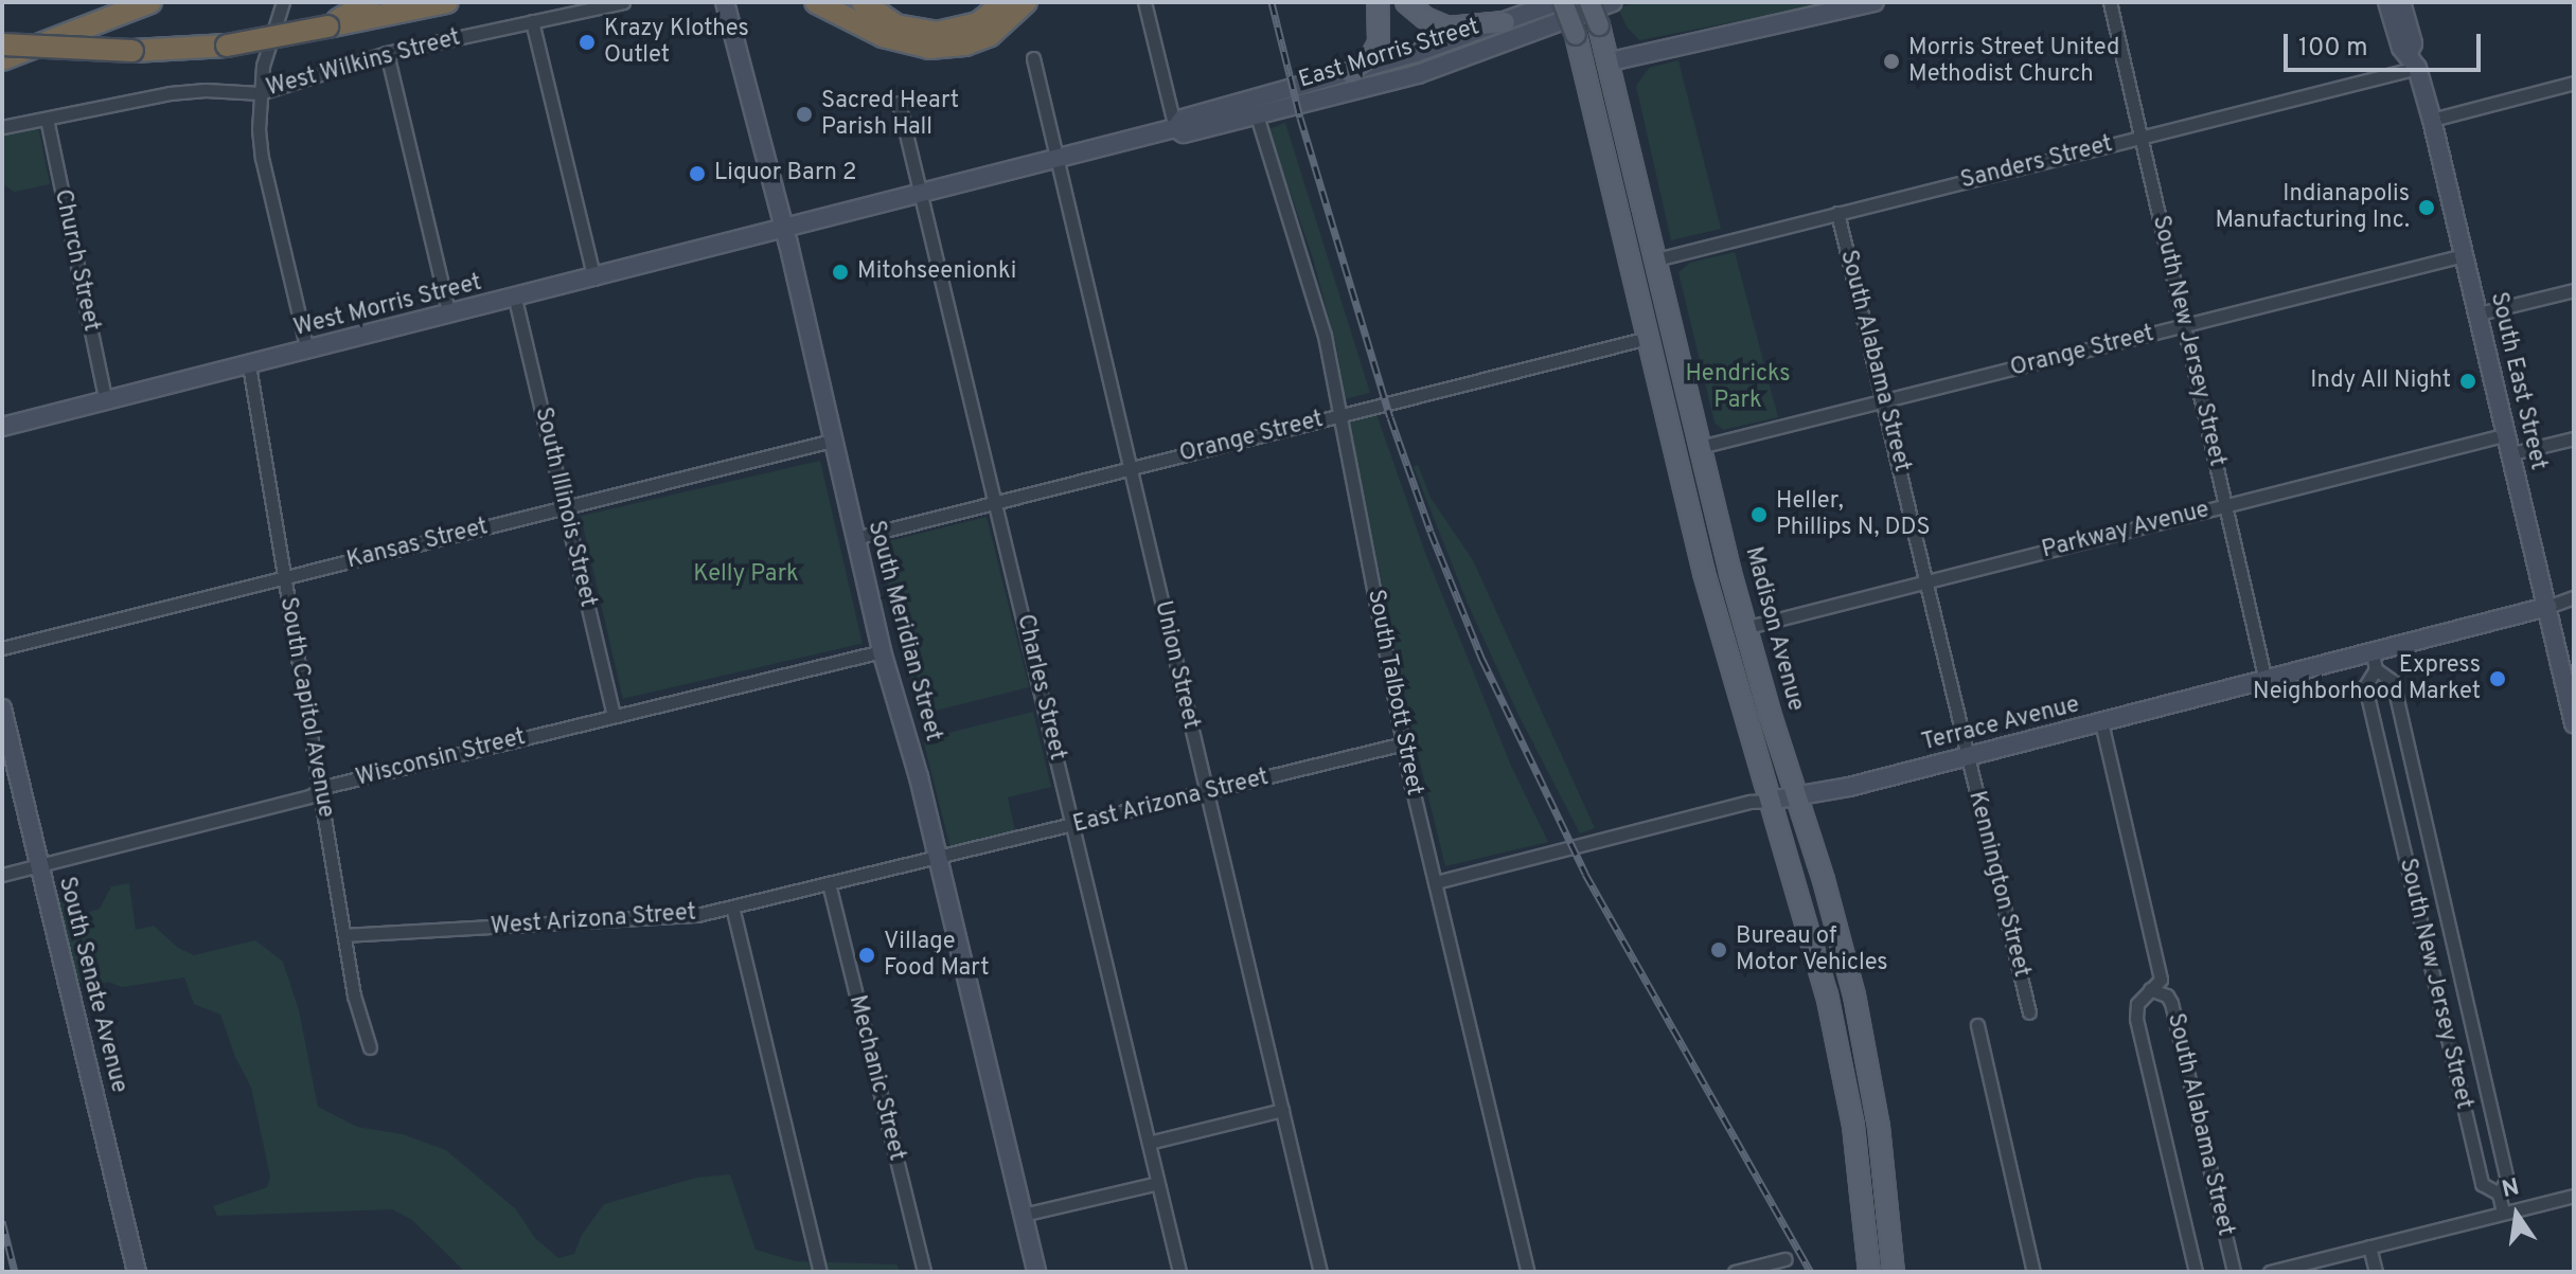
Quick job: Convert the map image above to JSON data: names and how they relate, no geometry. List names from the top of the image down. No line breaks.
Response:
{"streets":{"main road":["East Morris Street","West Morris Street","South East Street","Madison Avenue","South Meridian Street","Terrace Avenue","South Senate Avenue"],"street":["West Wilkins Street","Sanders Street","Church Street","South New Jersey Street","Orange Street","South Alabama Street","South Illinois Street","Parkway Avenue","Kansas Street","Union Street","Charles Street","South Talbott Street","South Capitol Avenue","Wisconsin Street","East Arizona Street","Kennington Street","West Arizona Street","Mechanic Street"]},"crossings":[["East Morris Street","West Morris Street"],["East Morris Street","South Meridian Street"],["East Morris Street","Union Street"],["East Morris Street","Charles Street"],["East Morris Street","South Talbott Street"],["West Wilkins Street","Church Street"],["Sanders Street","South New Jersey Street"],["Sanders Street","South Alabama Street"],["Sanders Street","South East Street"],["Sanders Street","Madison Avenue"],["Church Street","West Morris Street"],["West Morris Street","South Illinois Street"],["West Morris Street","South Meridian Street"],["West Morris Street","South Capitol Avenue"],["South New Jersey Street","Orange Street"],["South New Jersey Street","Parkway Avenue"],["South New Jersey Street","Terrace Avenue"],["Orange Street","South Alabama Street"],["Orange Street","South East Street"],["Orange Street","Madison Avenue"],["Orange Street","South Meridian Street"],["Orange Street","Union Street"],["Orange Street","Charles Street"],["Orange Street","South Talbott Street"],["South Alabama Street","Parkway Avenue"],["South Alabama Street","Terrace Avenue"],["South Alabama Street","Kennington Street"],["South East Street","Parkway Avenue"],["South East Street","Terrace Avenue"],["South Illinois Street","Kansas Street"],["South Illinois Street","Wisconsin Street"],["Parkway Avenue","Madison Avenue"],["Kansas Street","South Meridian Street"],["Kansas Street","South Capitol Avenue"],["Madison Avenue","Terrace Avenue"],["South Meridian Street","Wisconsin Street"],["South Meridian Street","East Arizona Street"],["South Meridian Street","West Arizona Street"],["Union Street","East Arizona Street"],["Charles Street","East Arizona Street"],["South Talbott Street","Terrace Avenue"],["South Talbott Street","East Arizona Street"],["South Capitol Avenue","Wisconsin Street"],["South Capitol Avenue","West Arizona Street"],["Terrace Avenue","Kennington Street"],["Wisconsin Street","South Senate Avenue"],["East Arizona Street","West Arizona Street"],["West Arizona Street","Mechanic Street"]],"parks":["Hendricks Park","Kelly Park"],"places":["Krazy Klothes Outlet","Morris Street United Methodist Church","Sacred Heart Parish Hall","Liquor Barn 2","Indianapolis Manufacturing Inc.","Mitohseenionki","Indy All Night","Heller, Phillips N, DDS","Express Neighborhood Market","Bureau of Motor Vehicles","Village Food Mart"],"scale_bar":"100 m","north":"top"}
